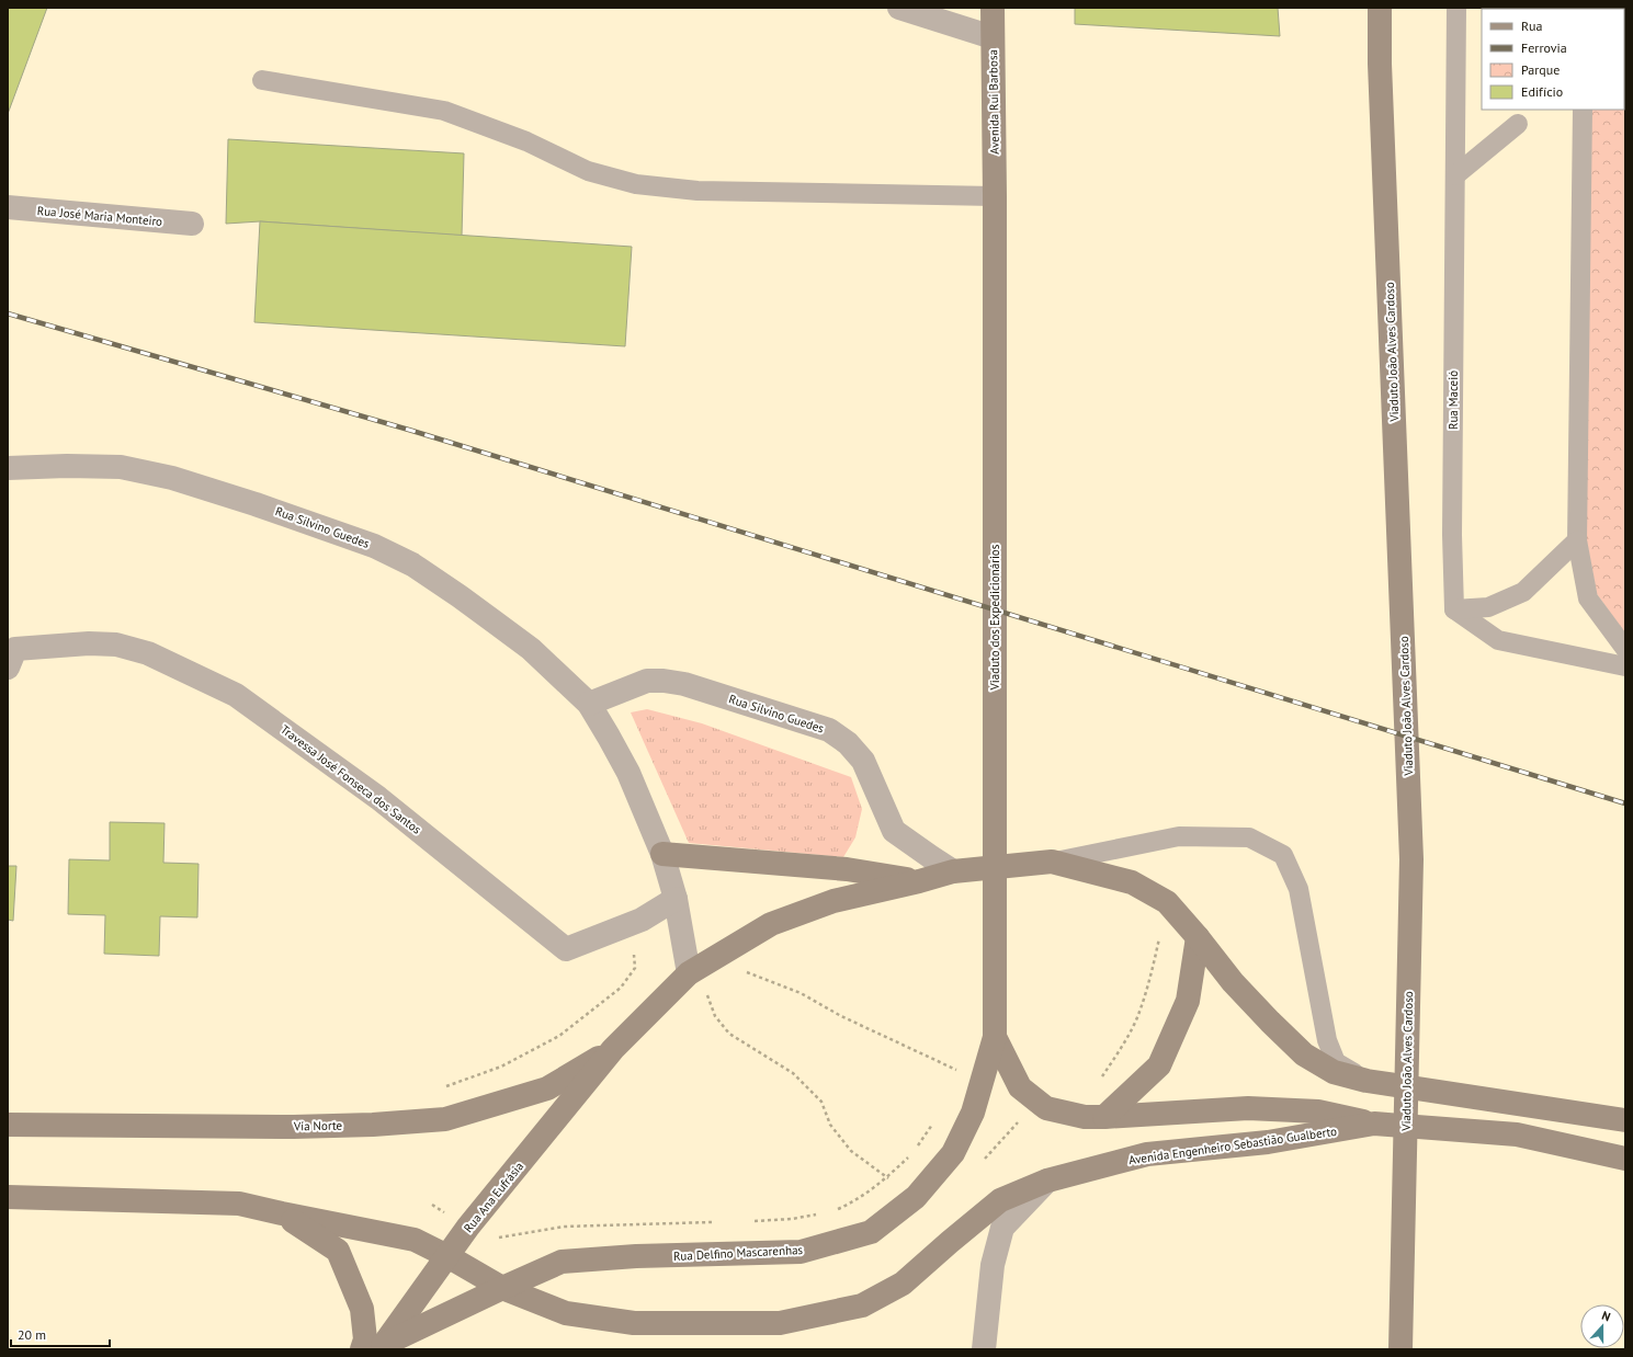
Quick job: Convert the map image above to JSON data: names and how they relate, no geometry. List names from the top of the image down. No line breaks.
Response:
{"streets":{"main road":["Avenida Rui Barbosa","Viaduto João Alves Cardoso","Viaduto dos Expedicionários","Via Norte","Avenida Engenheiro Sebastião Gualberto","Rua Ana Eufrásia","Rua Delfino Mascarenhas"],"street":["Rua José Maria Monteiro","Rua Silvino Guedes","Travessa José Fonseca dos Santos"],"lane":["Rua Maceió"]},"crossings":[["Avenida Rui Barbosa","Viaduto dos Expedicionários"],["Rua Silvino Guedes","Travessa José Fonseca dos Santos"],["Viaduto dos Expedicionários","Rua Delfino Mascarenhas"],["Via Norte","Rua Ana Eufrásia"],["Avenida Engenheiro Sebastião Gualberto","Rua Delfino Mascarenhas"],["Rua Ana Eufrásia","Rua Delfino Mascarenhas"]],"legend":["Rua","Ferrovia","Parque","Edifício"],"scale_bar":"20 m","north":"top"}
